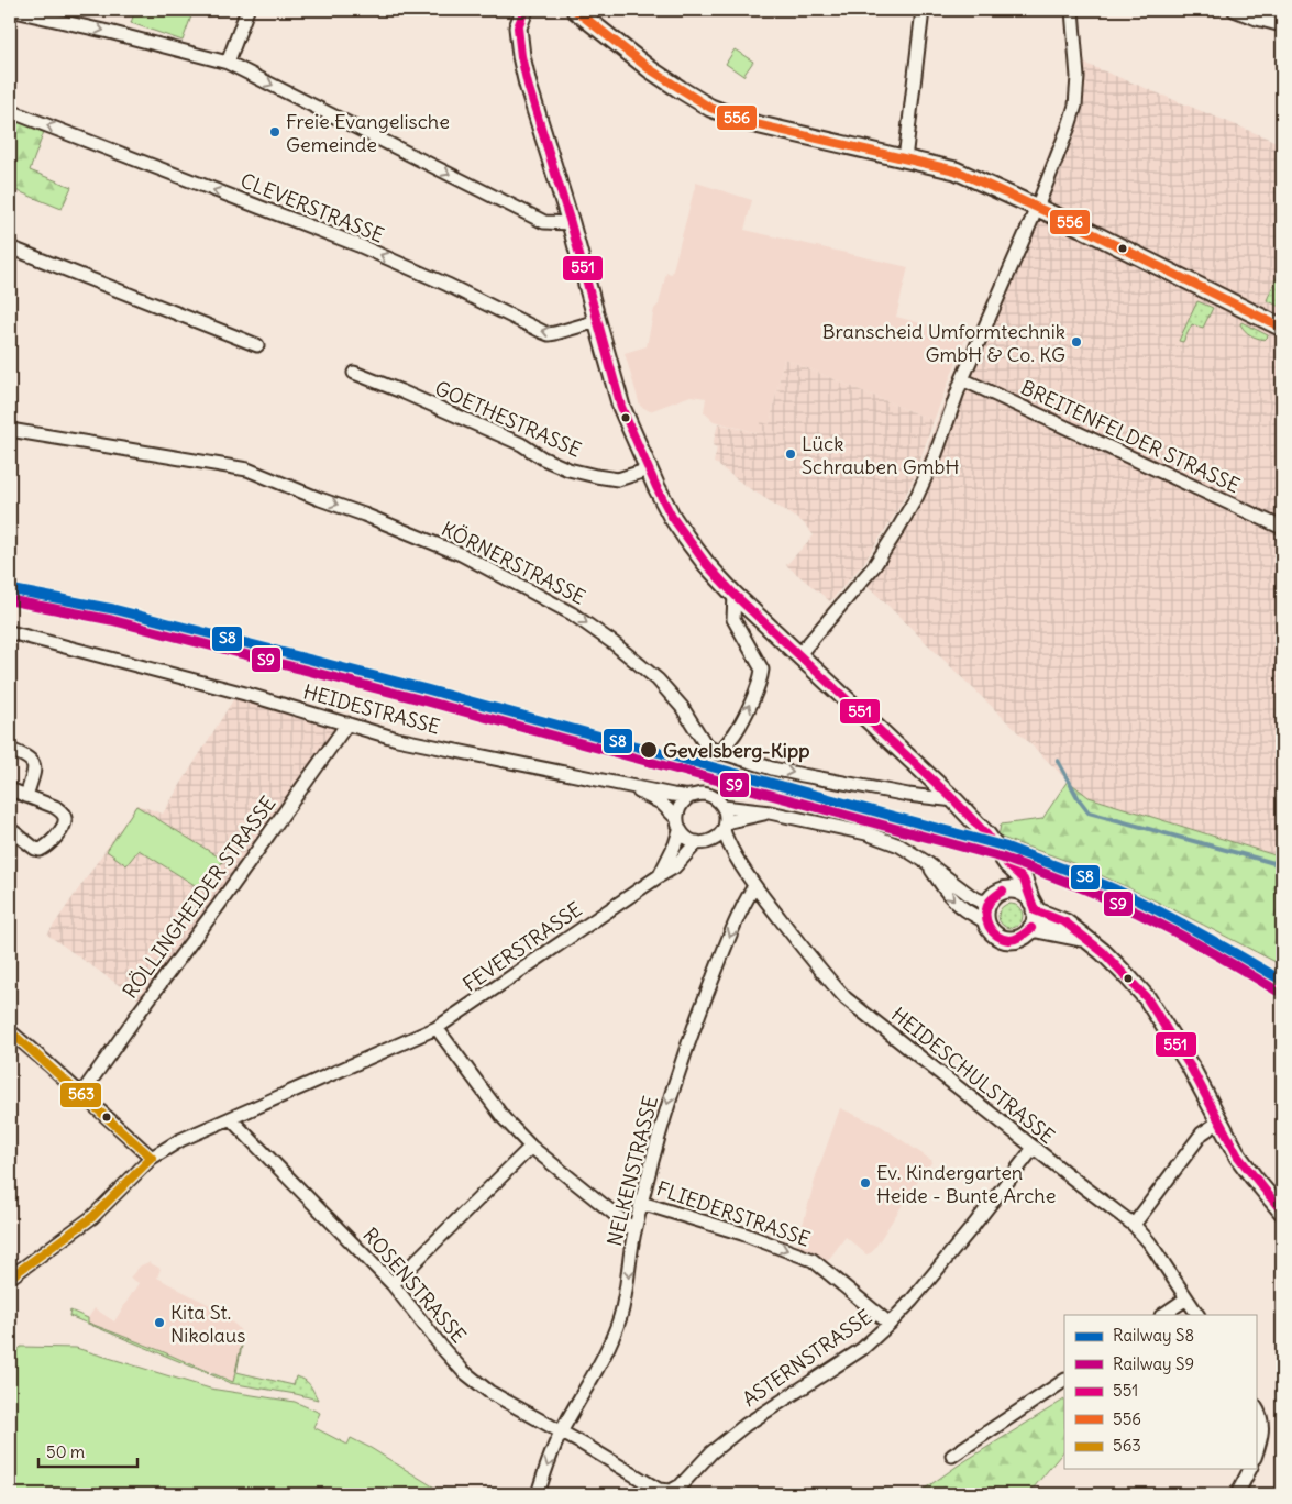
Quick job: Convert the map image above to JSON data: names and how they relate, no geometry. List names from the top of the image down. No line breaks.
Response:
{"streets":{"street":["CLEVERSTRASSE","GOETHESTRASSE","BREITENFELDER STRASSE","KÖRNERSTRASSE","HEIDESTRASSE","RÖLLINGHEIDER STRASSE","FEVERSTRASSE","HEIDESCHULSTRASSE","NELKENSTRASSE","FLIEDERSTRASSE","ROSENSTRASSE","ASTERNSTRASSE"]},"crossings":[["HEIDESTRASSE","RÖLLINGHEIDER STRASSE"],["HEIDESTRASSE","FEVERSTRASSE"],["HEIDESTRASSE","HEIDESCHULSTRASSE"],["FEVERSTRASSE","HEIDESCHULSTRASSE"],["FEVERSTRASSE","ROSENSTRASSE"],["HEIDESCHULSTRASSE","NELKENSTRASSE"],["HEIDESCHULSTRASSE","ASTERNSTRASSE"],["NELKENSTRASSE","FLIEDERSTRASSE"],["NELKENSTRASSE","ROSENSTRASSE"],["NELKENSTRASSE","ASTERNSTRASSE"],["FLIEDERSTRASSE","ASTERNSTRASSE"],["ROSENSTRASSE","ASTERNSTRASSE"]],"one_way":["KÖRNERSTRASSE","NELKENSTRASSE","FLIEDERSTRASSE"],"places":["Freie Evangelische Gemeinde","Branscheid Umformtechnik GmbH & Co. KG","Lück Schrauben GmbH","Gevelsberg-Kipp","Ev. Kindergarten Heide - Bunte Arche","Kita St. Nikolaus"],"lines":["transit line 551","transit line 556","rail line S8","rail line S9","transit line 563"],"legend":["Railway S8","Railway S9","551","556","563"],"scale_bar":"50 m"}
